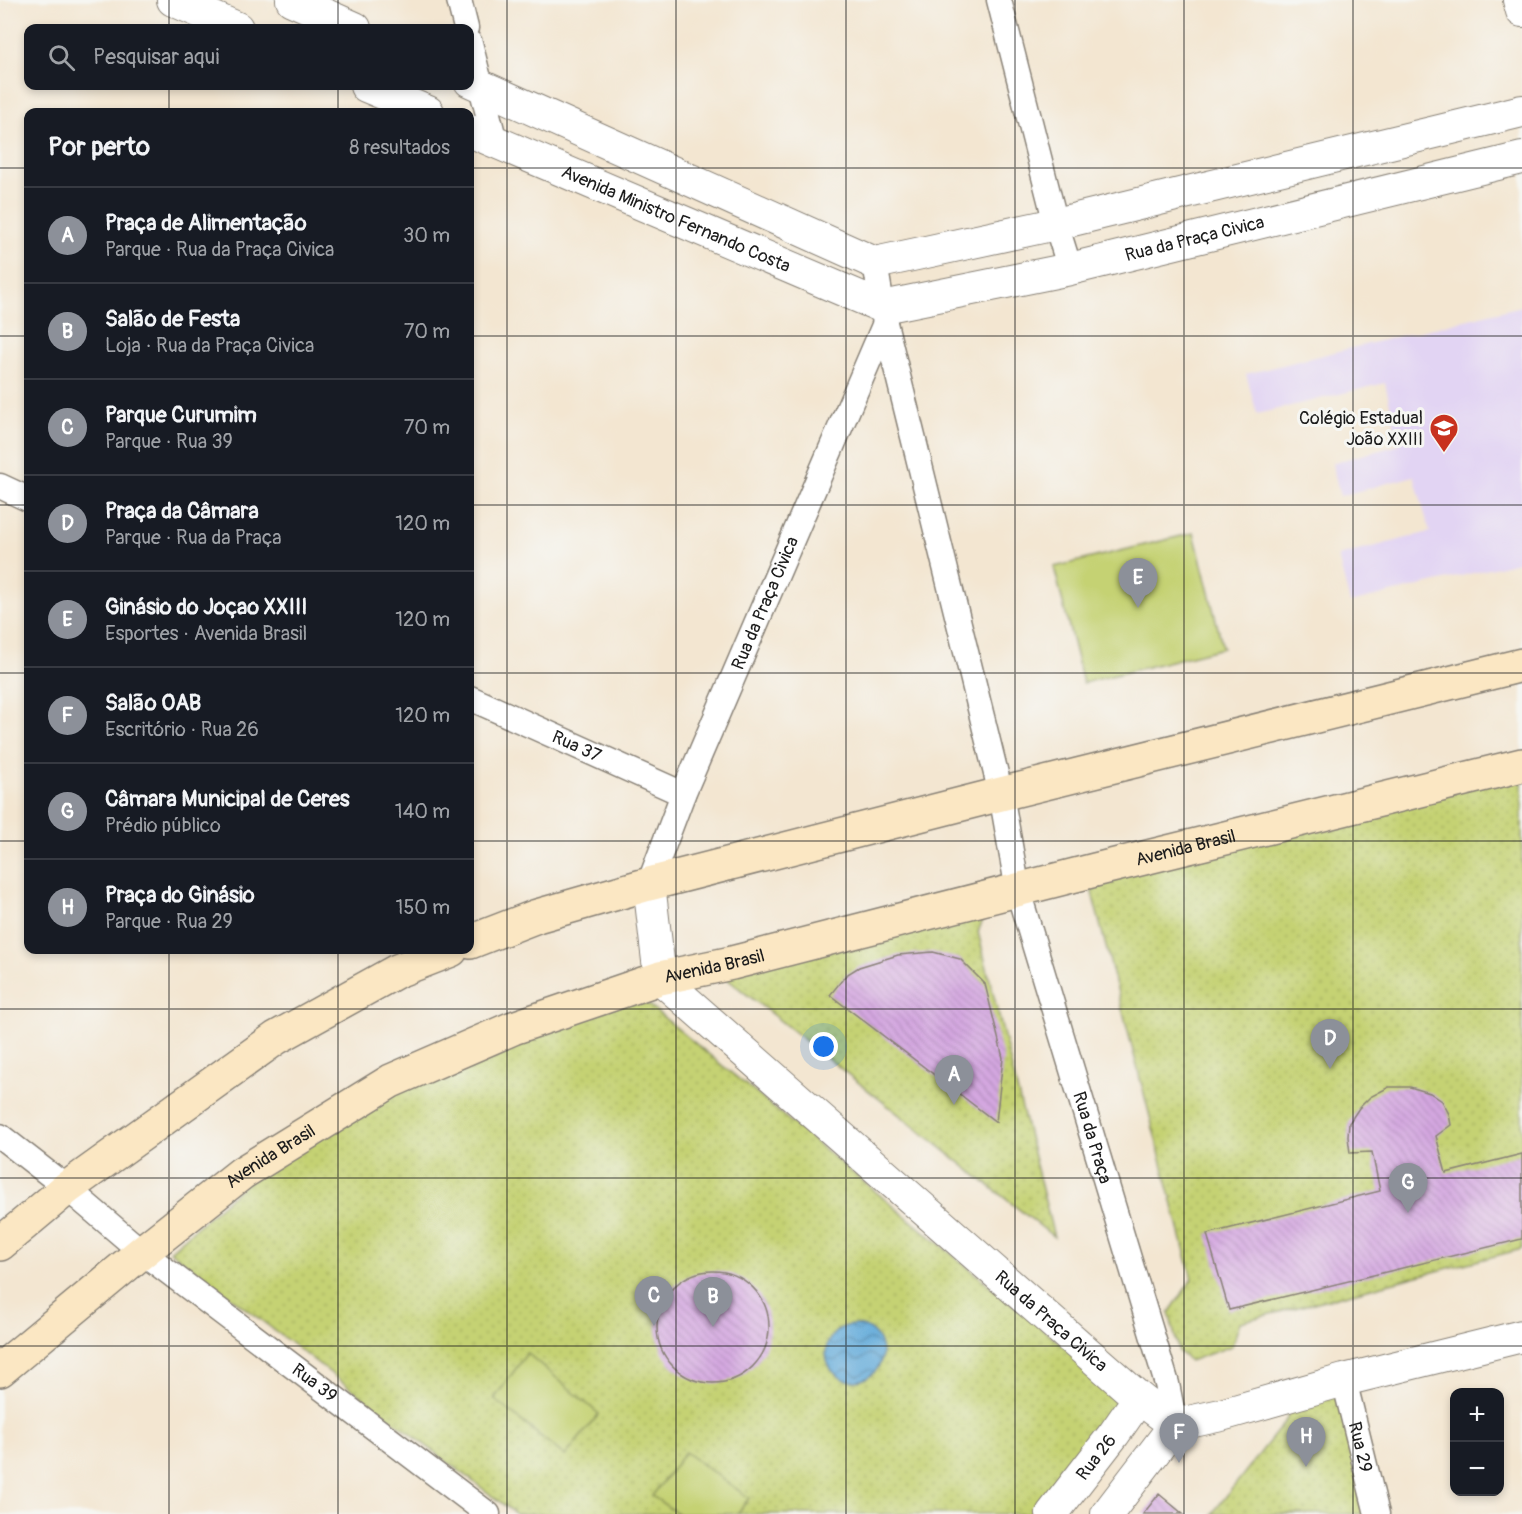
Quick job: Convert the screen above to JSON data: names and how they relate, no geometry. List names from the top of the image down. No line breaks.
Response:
{"streets":{"main road":["Avenida Brasil"],"street":["Avenida Ministro Fernando Costa","Rua da Praça Civica","Rua 37","Rua da Praça","Rua 39","Rua 29","Rua 26"]},"crossings":[["Avenida Ministro Fernando Costa","Rua da Praça Civica"],["Rua da Praça Civica","Rua 37"],["Rua da Praça Civica","Avenida Brasil"],["Rua da Praça Civica","Rua da Praça"],["Rua da Praça Civica","Rua 26"],["Avenida Brasil","Rua da Praça"],["Avenida Brasil","Rua 39"]],"places":{"school or university":["Colégio Estadual João XXIII"]},"page":{"search":"Pesquisar aqui","heading":["Por perto","8 resultados"],"list":[{"mark":"A","name":"Praça de Alimentação","note":"Parque · Rua da Praça Civica","value":"30 m"},{"mark":"B","name":"Salão de Festa","note":"Loja · Rua da Praça Civica","value":"70 m"},{"mark":"C","name":"Parque Curumim","note":"Parque · Rua 39","value":"70 m"},{"mark":"D","name":"Praça da Câmara","note":"Parque · Rua da Praça","value":"120 m"},{"mark":"E","name":"Ginásio do Joçao XXIII","note":"Esportes · Avenida Brasil","value":"120 m"},{"mark":"F","name":"Salão OAB","note":"Escritório · Rua 26","value":"120 m"},{"mark":"G","name":"Câmara Municipal de Ceres","note":"Prédio público","value":"140 m"},{"mark":"H","name":"Praça do Ginásio","note":"Parque · Rua 29","value":"150 m"}],"pins":["E","D","A","G","C","B","F","H"],"map_buttons":["+","−"]}}
